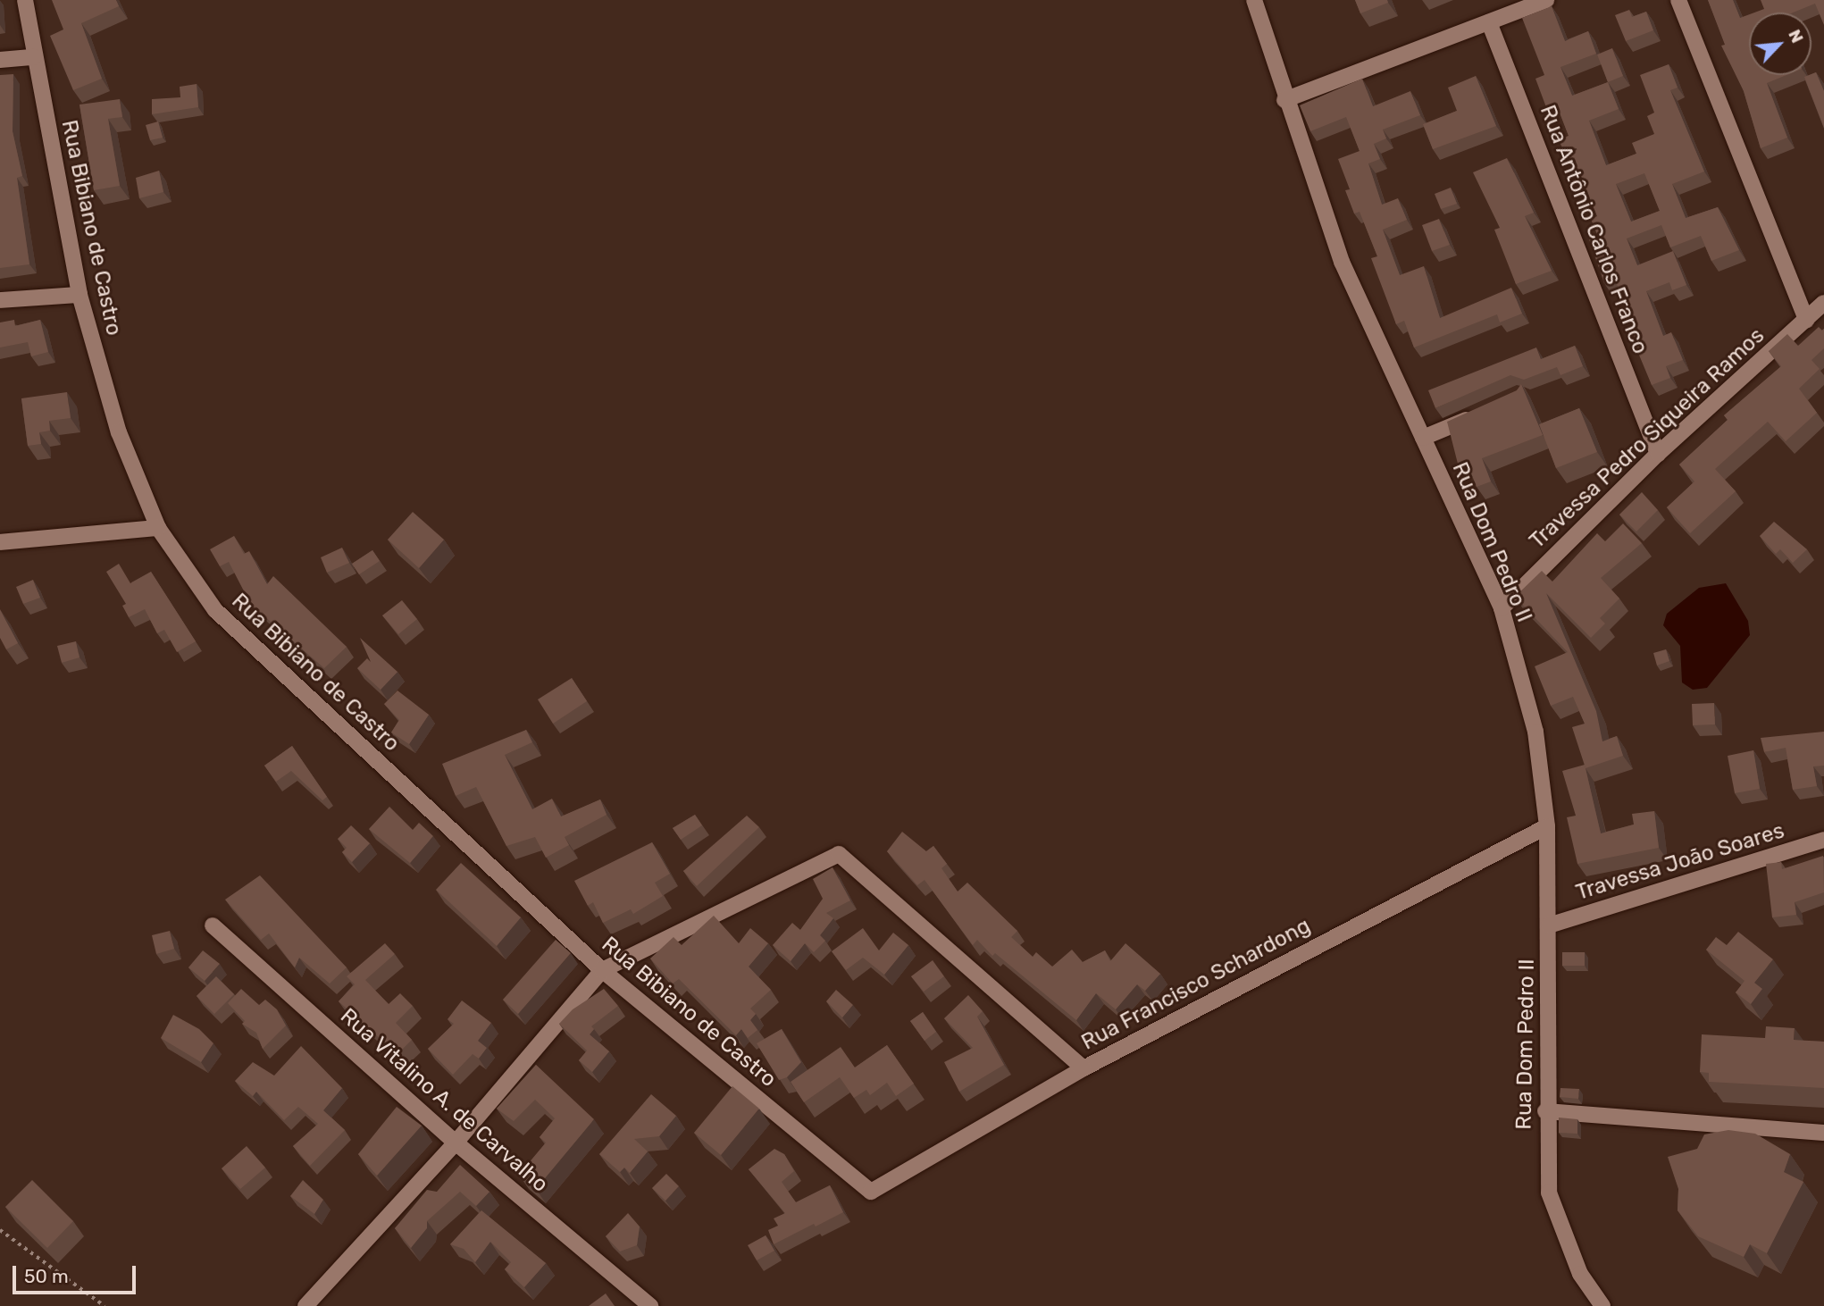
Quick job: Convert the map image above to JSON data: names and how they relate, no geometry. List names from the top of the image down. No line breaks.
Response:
{"streets":{"street":["Rua Bibiano de Castro","Rua Antônio Carlos Franco","Travessa Pedro Siqueira Ramos","Rua Dom Pedro II","Travessa João Soares","Rua Francisco Schardong","Rua Vitalino A. de Carvalho"]},"crossings":[["Rua Bibiano de Castro","Rua Francisco Schardong"],["Rua Antônio Carlos Franco","Travessa Pedro Siqueira Ramos"],["Travessa Pedro Siqueira Ramos","Rua Dom Pedro II"],["Rua Dom Pedro II","Travessa João Soares"],["Rua Dom Pedro II","Rua Francisco Schardong"]],"scale_bar":"50 m","north":"top right"}
